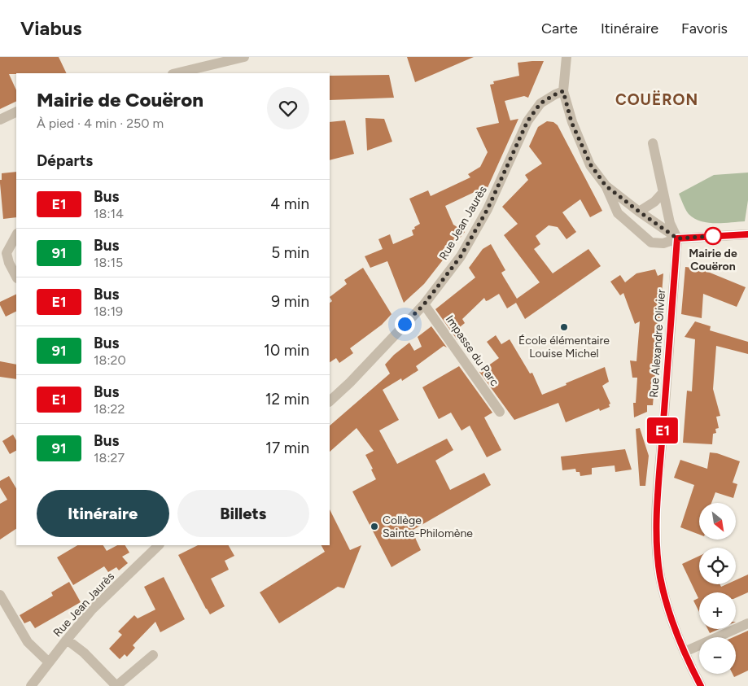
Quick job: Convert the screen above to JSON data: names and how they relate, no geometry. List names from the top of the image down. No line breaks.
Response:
{"streets":{"street":["Rue Jean Jaurès","Rue Alexandre Olivier","Impasse du Parc"]},"crossings":[["Rue Jean Jaurès","Impasse du Parc"]],"districts":["COUËRON"],"places":["Mairie de Couëron","École élémentaire Louise Michel","Collège Sainte-Philomène"],"lines":["bus line E1"],"north":"bottom right","page":{"header":"Viabus","nav":["Carte","Itinéraire","Favoris"],"on_map":"E1","heading":[["Mairie de Couëron","À pied · 4 min · 250 m"],"Départs"],"list":[{"mark":"E1","name":"Bus","note":"18:14","value":"4 min"},{"mark":"91","name":"Bus","note":"18:15","value":"5 min"},{"mark":"E1","name":"Bus","note":"18:19","value":"9 min"},{"mark":"91","name":"Bus","note":"18:20","value":"10 min"},{"mark":"E1","name":"Bus","note":"18:22","value":"12 min"},{"mark":"91","name":"Bus","note":"18:27","value":"17 min"}],"buttons":["Itinéraire","Billets"],"map_buttons":["+","−"]}}
